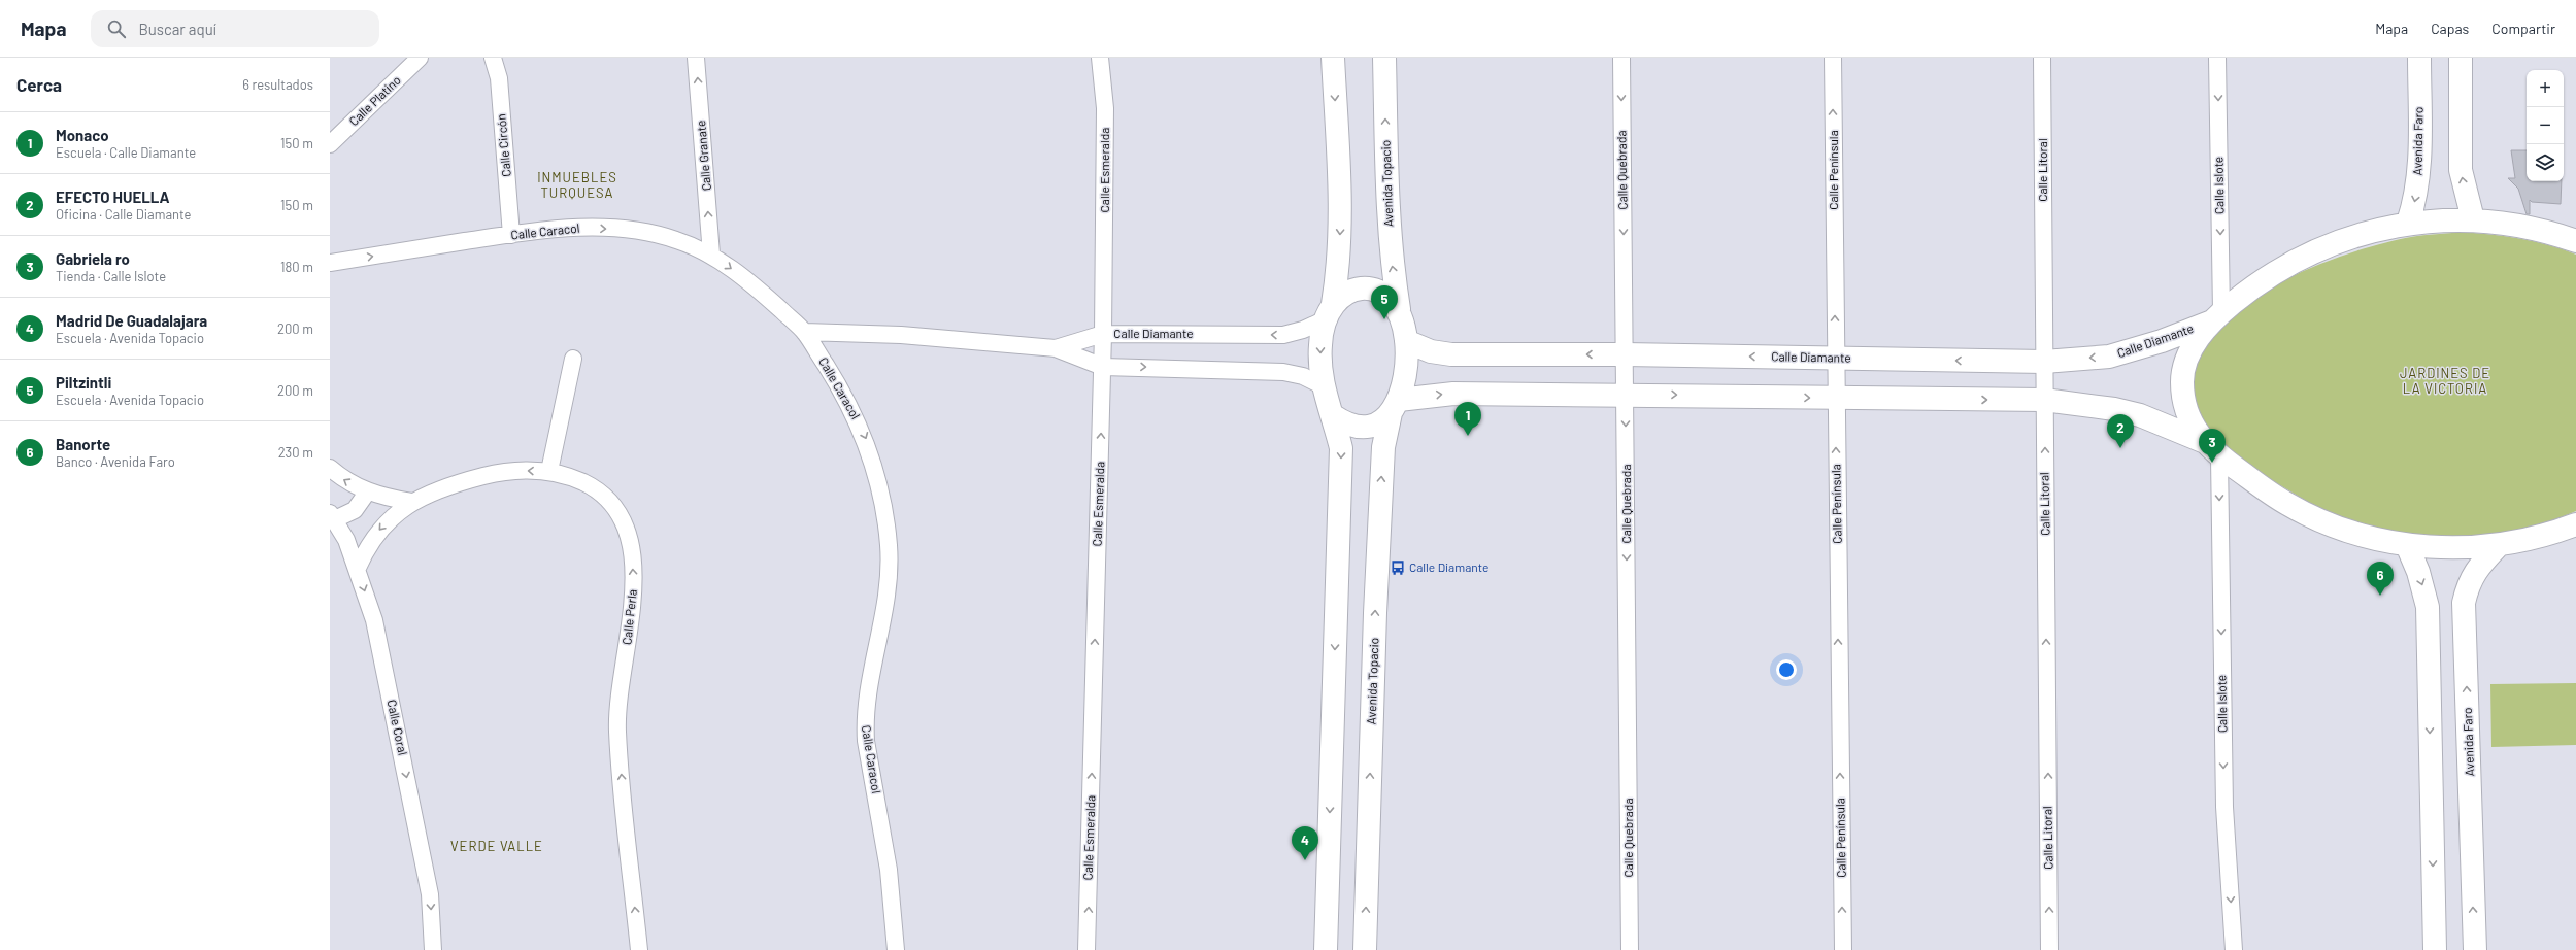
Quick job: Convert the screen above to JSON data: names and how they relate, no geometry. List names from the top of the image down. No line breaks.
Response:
{"streets":{"street":["Calle Platino","Avenida Faro","Calle Circón","Calle Granate","Calle Esmeralda","Calle Quebrada","Calle Península","Calle Litoral","Avenida Topacio","Calle Islote","Calle Caracol","Calle Diamante","Calle Perla","Calle Coral"]},"crossings":[["Calle Circón","Calle Caracol"],["Calle Granate","Calle Caracol"],["Calle Esmeralda","Calle Diamante"],["Calle Quebrada","Calle Diamante"],["Calle Península","Calle Diamante"],["Calle Litoral","Calle Diamante"],["Avenida Topacio","Calle Diamante"],["Calle Islote","Calle Diamante"],["Calle Caracol","Calle Diamante"],["Calle Perla","Calle Coral"]],"one_way":["Calle Granate","Calle Esmeralda","Calle Quebrada","Calle Península","Calle Litoral","Calle Islote","Calle Coral"],"districts":["INMUEBLES TURQUESA","JARDINES DE LA VICTORIA","VERDE VALLE"],"places":{"bus stop":["Calle Diamante"]},"page":{"header":"Mapa","search":"Buscar aquí","nav":["Mapa","Capas","Compartir"],"heading":["Cerca","6 resultados"],"map_buttons":["+","−"],"list":[{"mark":"1","name":"Monaco","note":"Escuela · Calle Diamante","value":"150 m"},{"mark":"2","name":"EFECTO HUELLA","note":"Oficina · Calle Diamante","value":"150 m"},{"mark":"3","name":"Gabriela ro","note":"Tienda · Calle Islote","value":"180 m"},{"mark":"4","name":"Madrid De Guadalajara","note":"Escuela · Avenida Topacio","value":"200 m"},{"mark":"5","name":"Piltzintli","note":"Escuela · Avenida Topacio","value":"200 m"},{"mark":"6","name":"Banorte","note":"Banco · Avenida Faro","value":"230 m"}],"pins":["5","1","2","3","6","4"]}}
